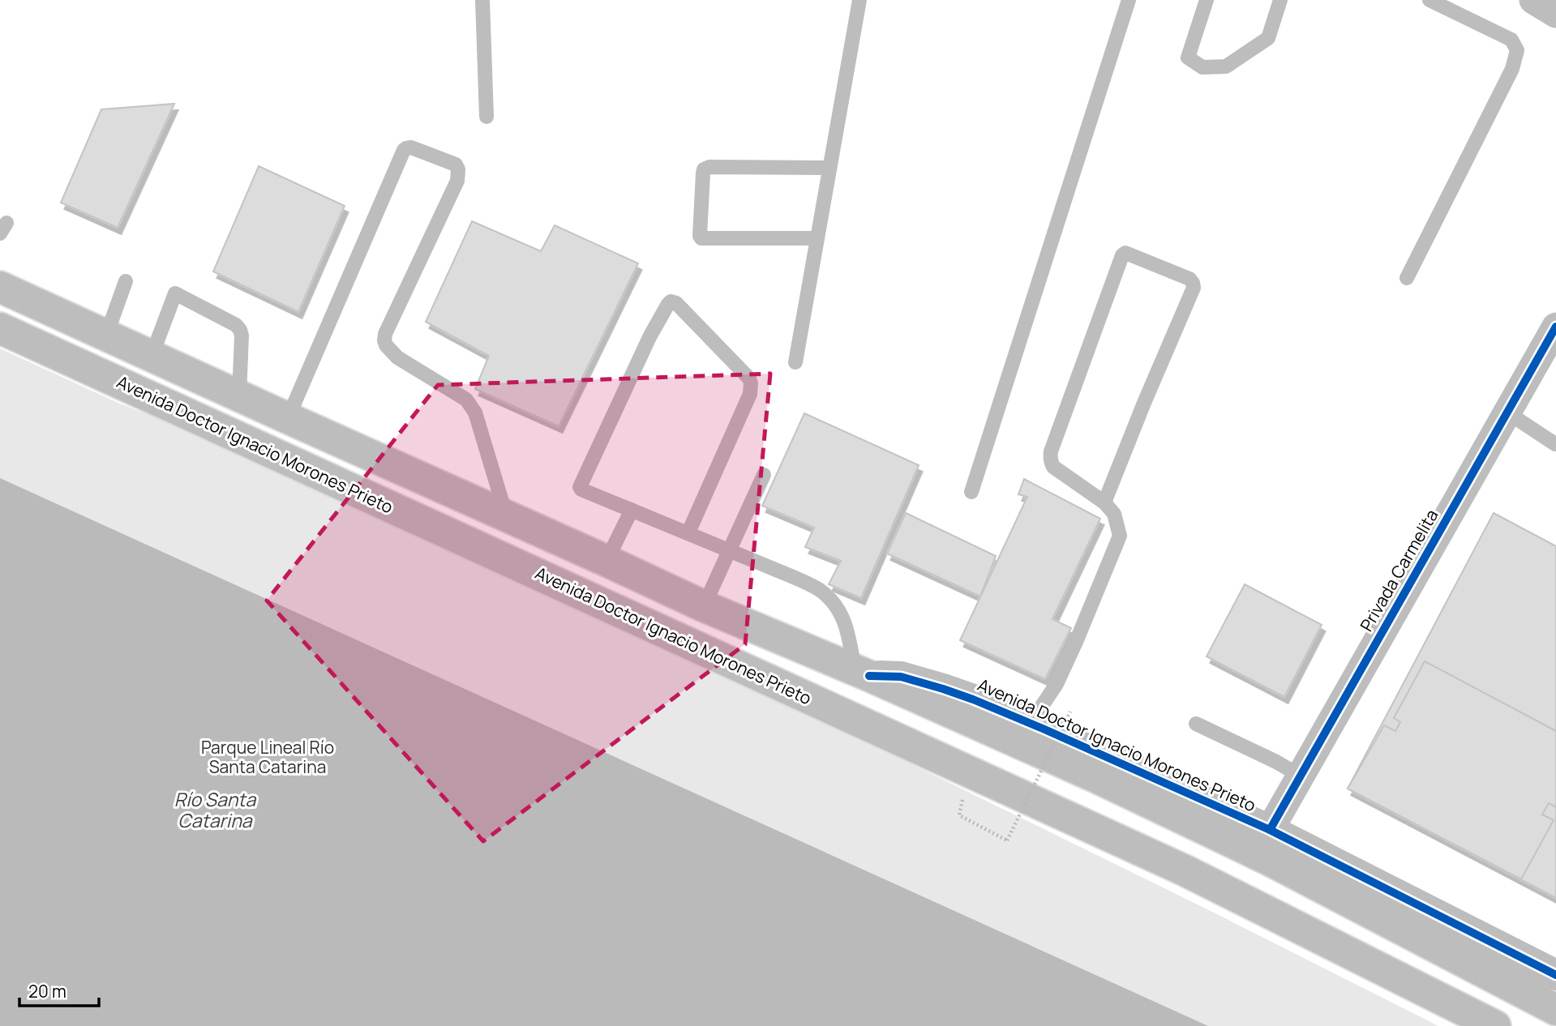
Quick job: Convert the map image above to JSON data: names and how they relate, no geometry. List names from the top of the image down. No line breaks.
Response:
{"streets":{"main road":["Avenida Doctor Ignacio Morones Prieto"],"street":["Privada Carmelita"]},"crossings":[["Avenida Doctor Ignacio Morones Prieto","Privada Carmelita"]],"water":["Río Santa Catarina"],"parks":["Parque Lineal Río Santa Catarina"],"scale_bar":"20 m"}
